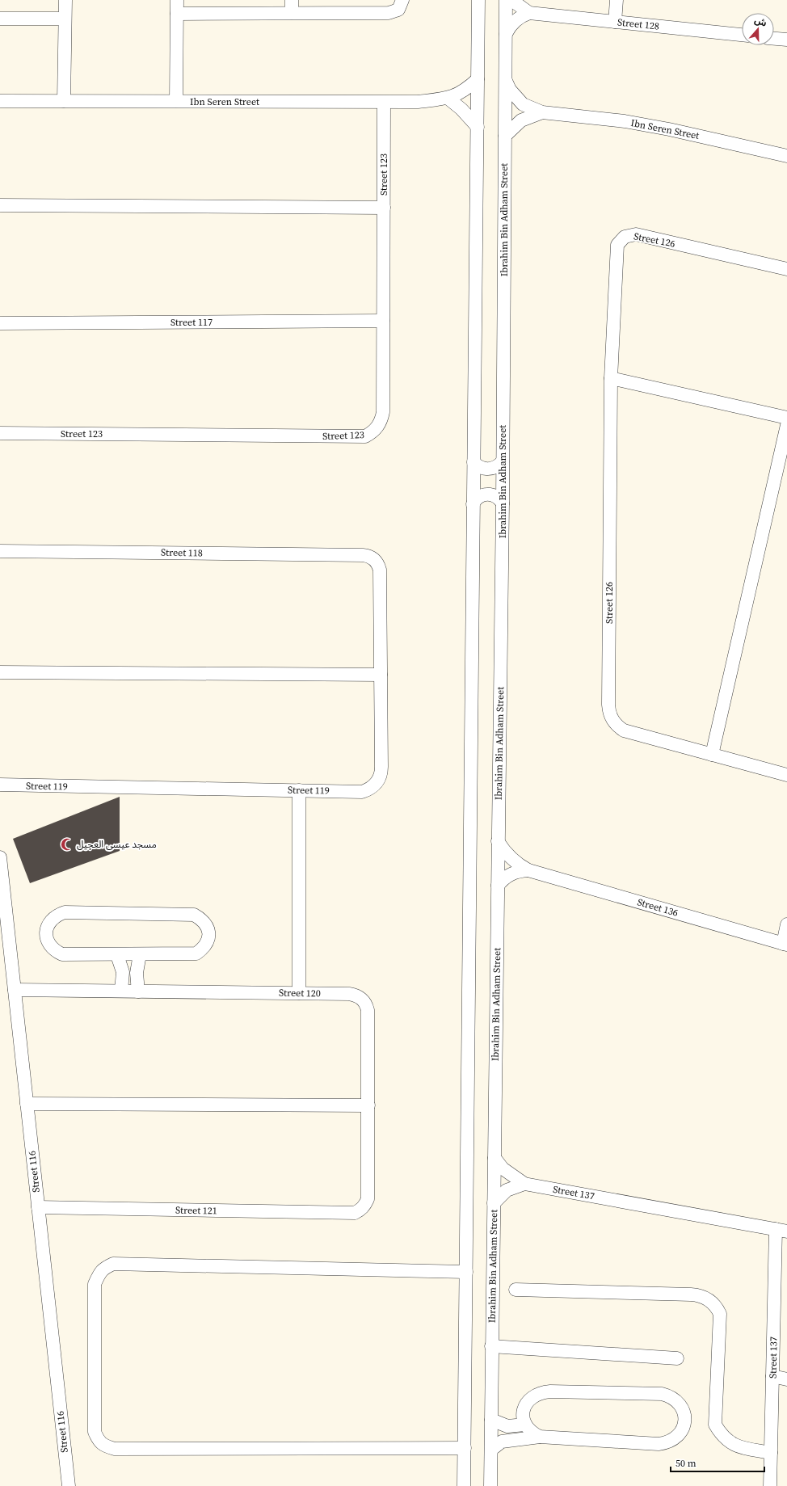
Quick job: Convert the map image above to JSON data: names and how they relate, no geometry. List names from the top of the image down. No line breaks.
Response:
{"streets":{"street":["Street 128","Ibn Seren Street","Street 123","Ibrahim Bin Adham Street","Street 126","Street 117","Street 118","Street 119","Street 136","Street 120","Street 116","Street 137","Street 121"]},"crossings":[["Ibn Seren Street","Street 123"],["Ibn Seren Street","Ibrahim Bin Adham Street"],["Street 123","Street 117"],["Ibrahim Bin Adham Street","Street 136"],["Ibrahim Bin Adham Street","Street 137"],["Street 118","Street 119"],["Street 120","Street 116"],["Street 120","Street 121"],["Street 116","Street 121"]],"places":{"mosque":["مسجد عيسى العجيل"]},"scale_bar":"50 m","north":"top"}
